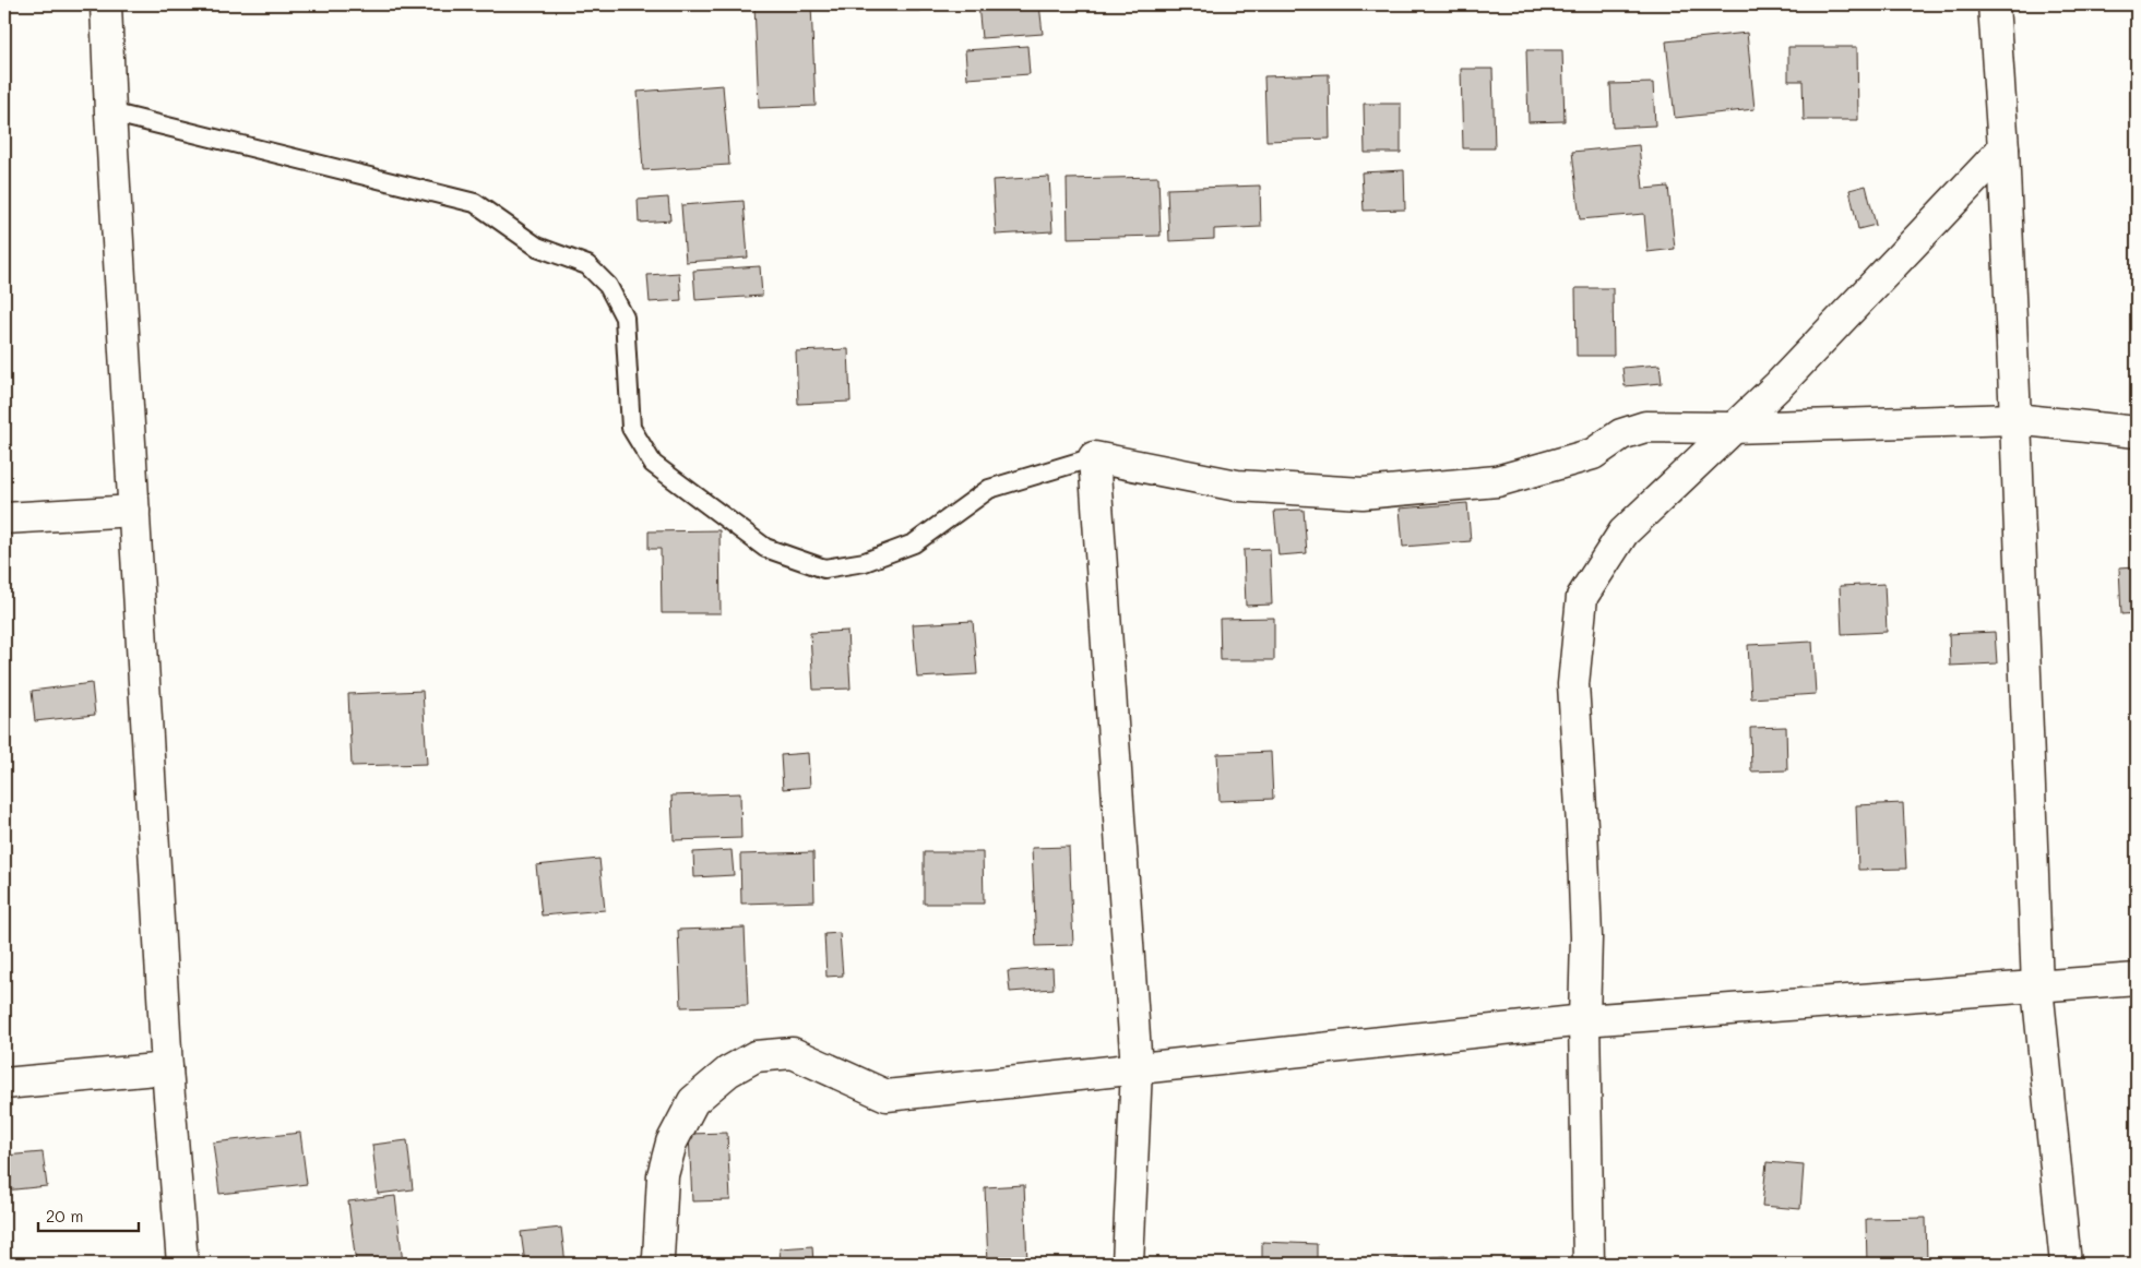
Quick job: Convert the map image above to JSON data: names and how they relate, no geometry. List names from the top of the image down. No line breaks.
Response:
{"scale_bar":"20 m"}
